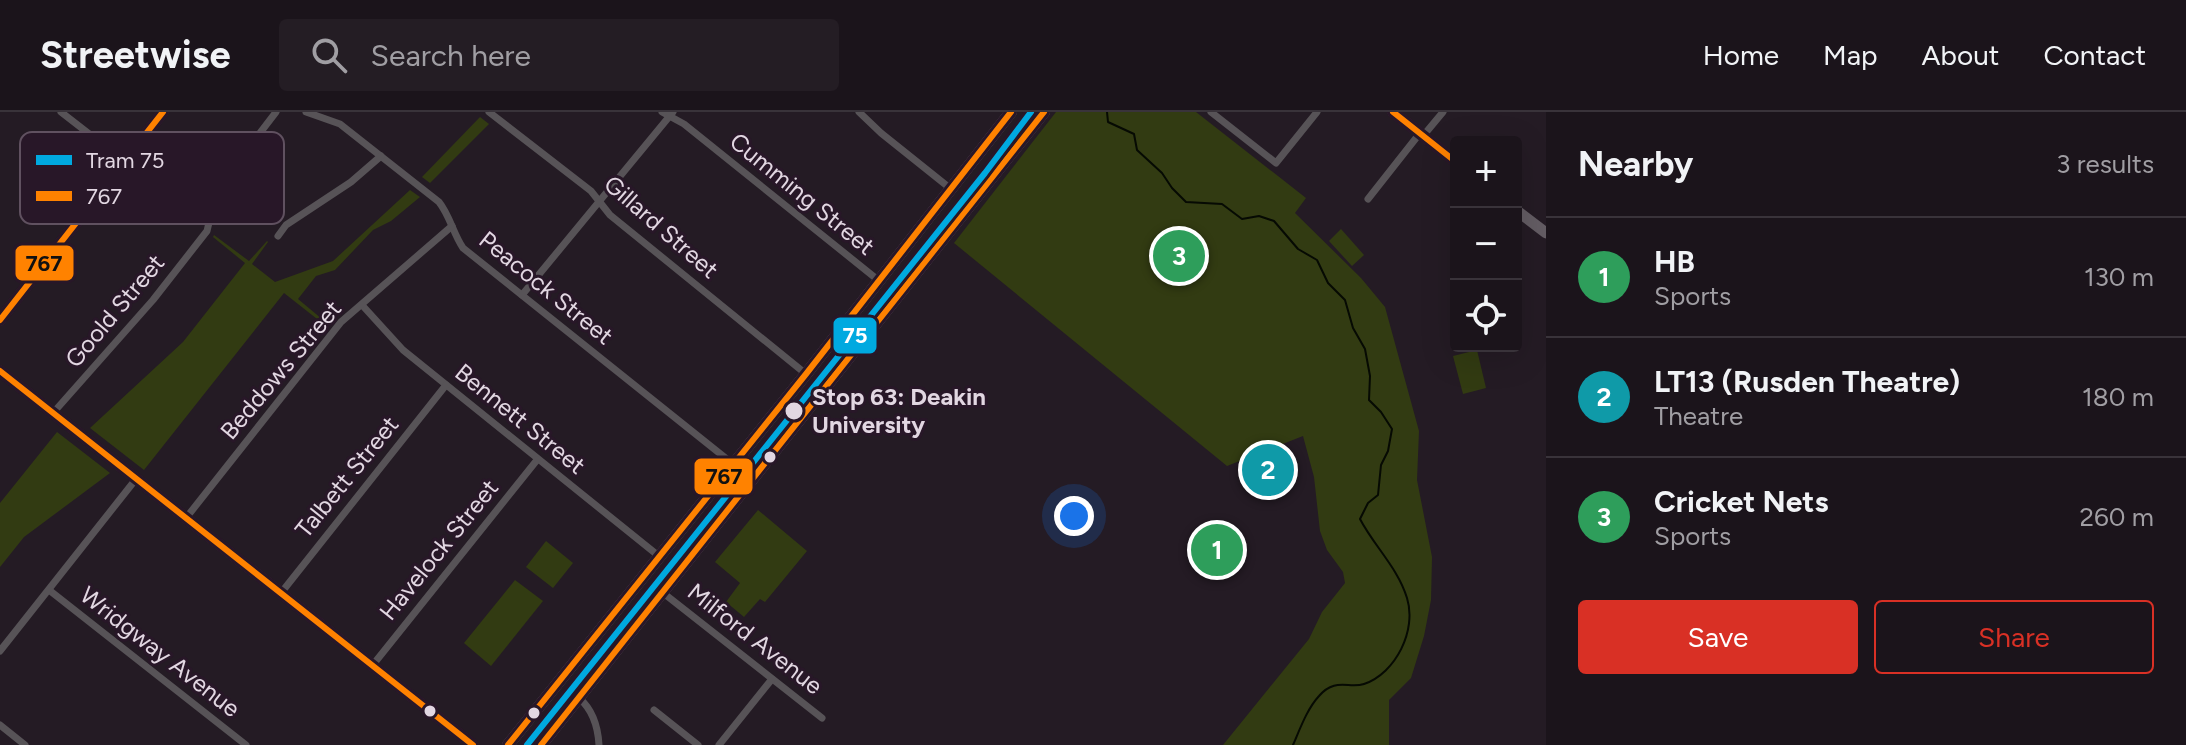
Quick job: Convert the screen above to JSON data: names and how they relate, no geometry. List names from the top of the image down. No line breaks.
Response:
{"streets":{"street":["Cumming Street","Gillard Street","Peacock Street","Goold Street","Beddows Street","Bennett Street","Talbett Street","Havelock Street","Milford Avenue","Wridgway Avenue"]},"crossings":[["Peacock Street","Beddows Street"],["Beddows Street","Bennett Street"],["Bennett Street","Talbett Street"],["Bennett Street","Havelock Street"]],"places":["Stop 63: Deakin University"],"lines":["tram line 75","transit line 767"],"legend":["Tram 75","767"],"page":{"header":"Streetwise","search":"Search here","nav":["Home","Map","About","Contact"],"heading":["Nearby","3 results"],"map_buttons":["+","−"],"list":[{"mark":"1","name":"HB","note":"Sports","value":"130 m"},{"mark":"2","name":"LT13 (Rusden Theatre)","note":"Theatre","value":"180 m"},{"mark":"3","name":"Cricket Nets","note":"Sports","value":"260 m"}],"pins":["3","2","1"],"buttons":["Save","Share"]}}
